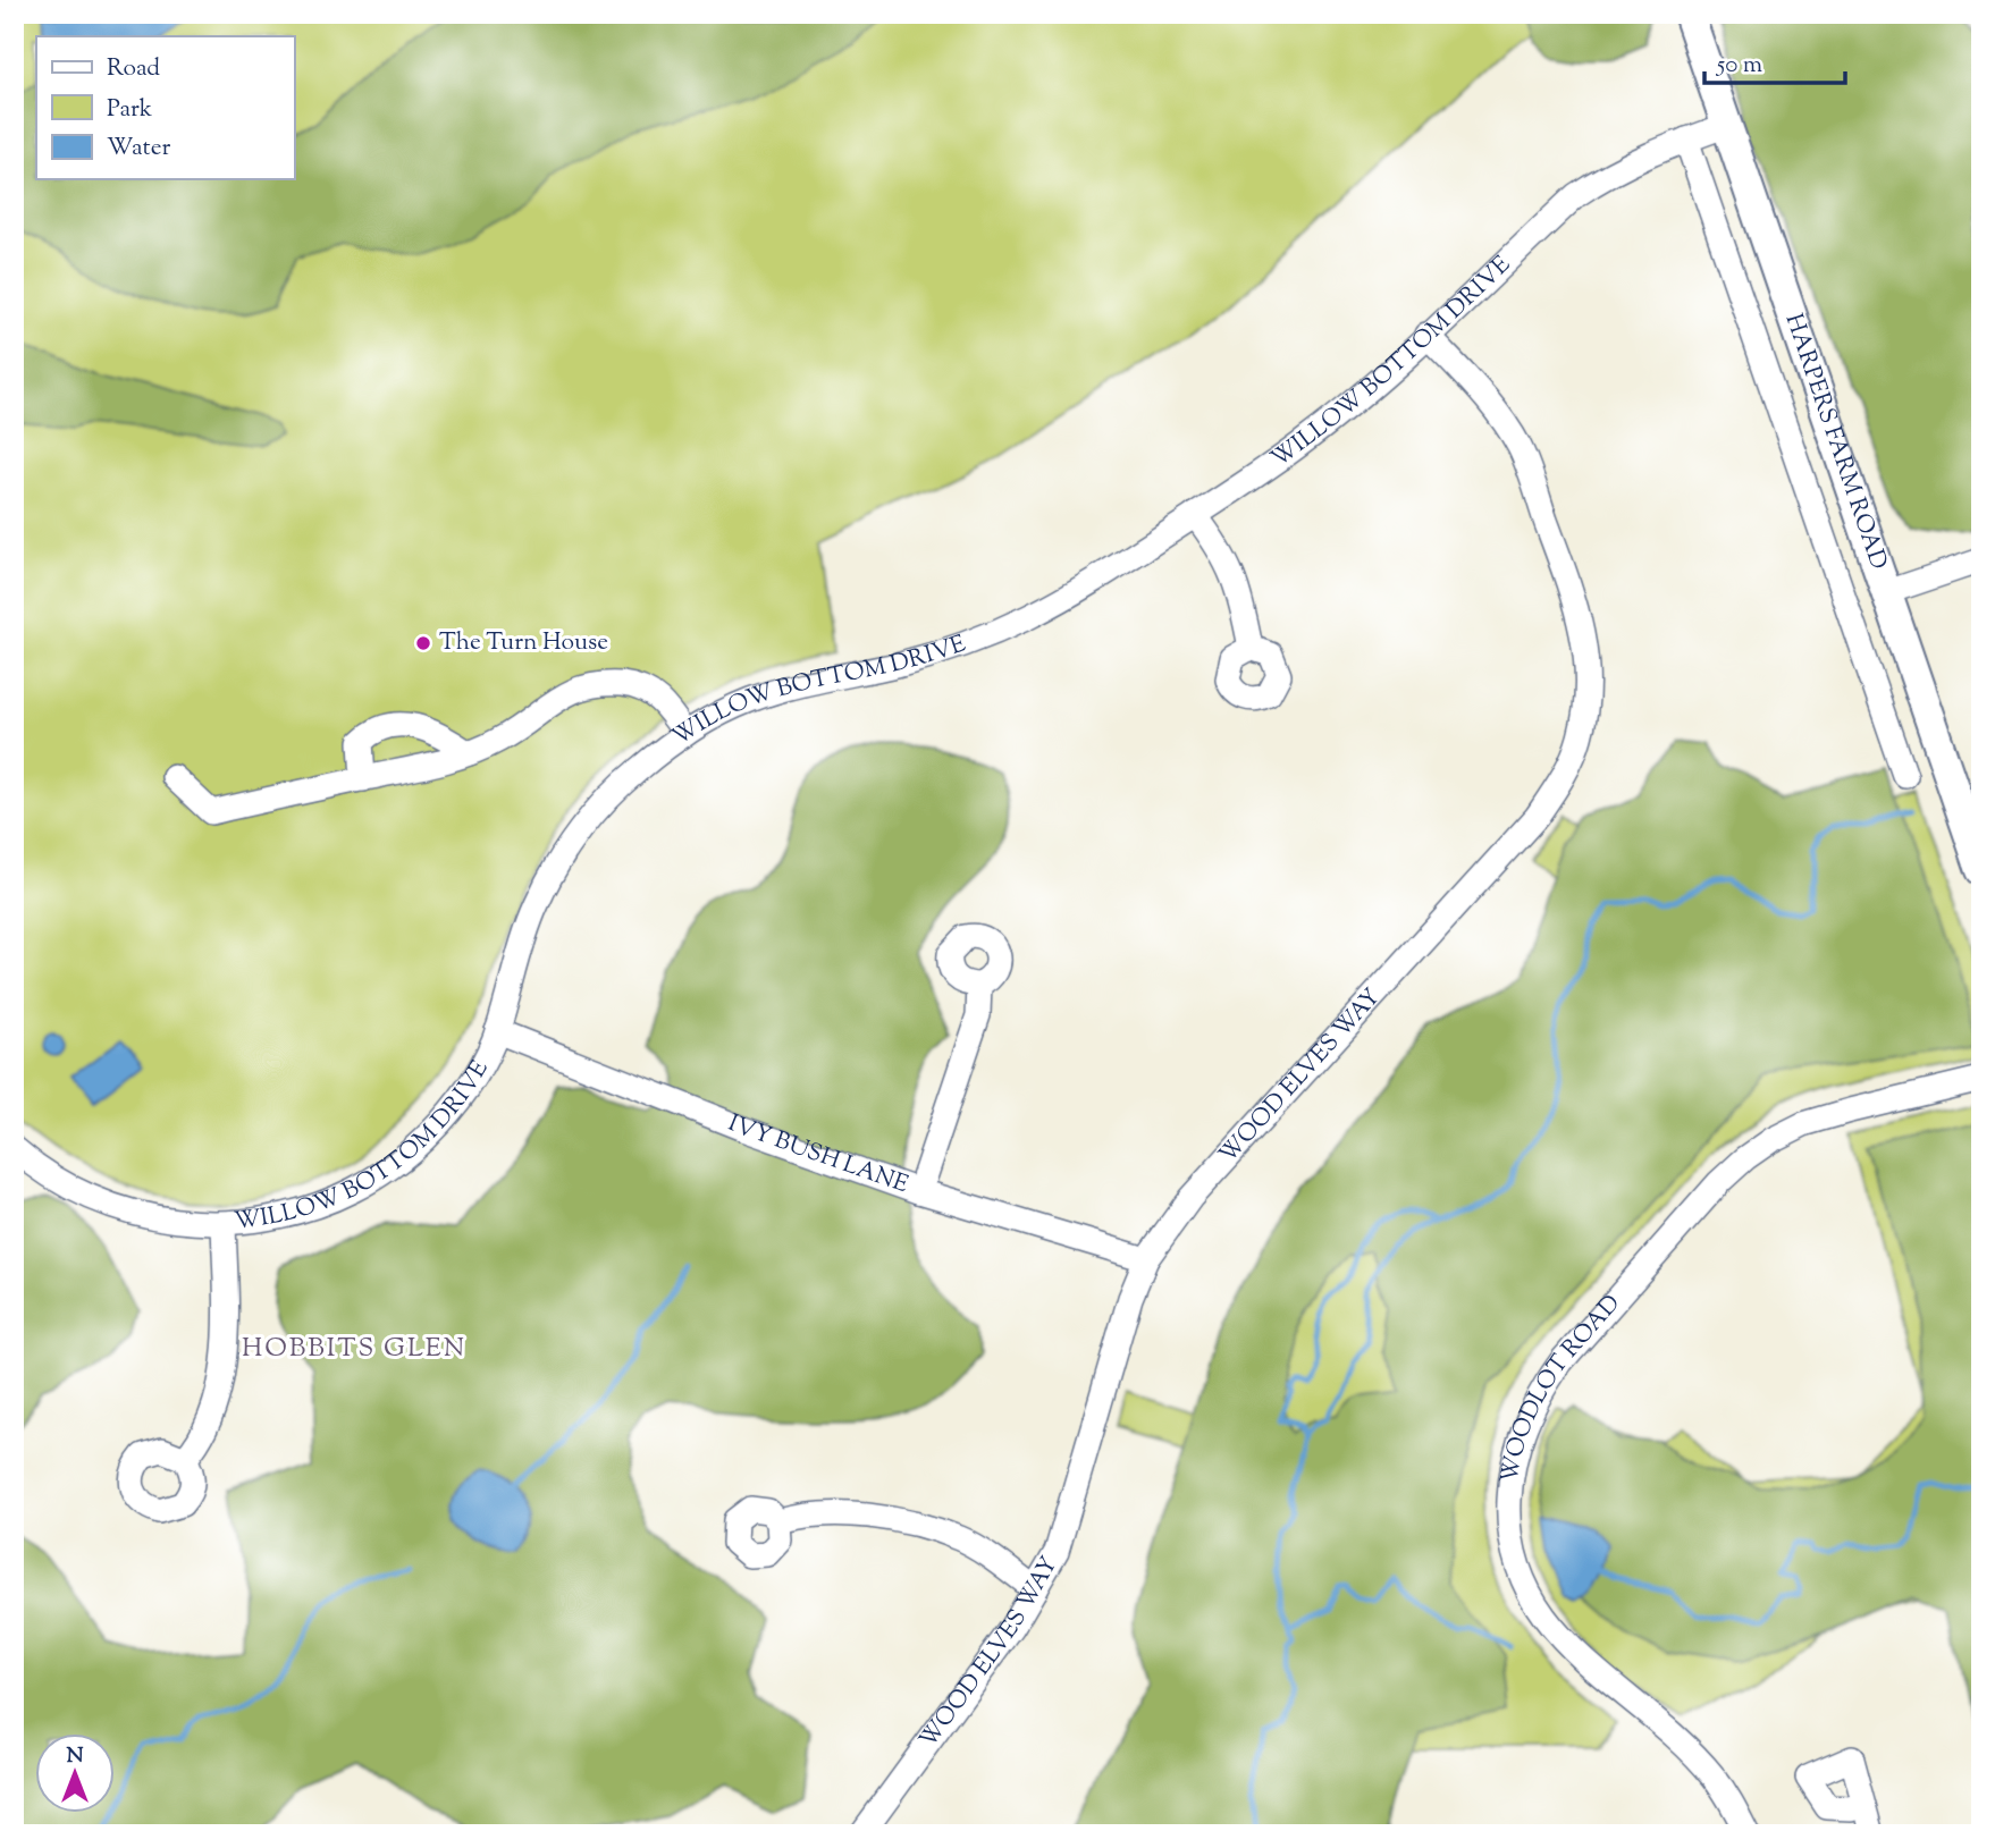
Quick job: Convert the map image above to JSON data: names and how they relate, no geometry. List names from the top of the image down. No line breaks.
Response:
{"streets":{"main road":["HARPERS FARM ROAD"],"street":["WILLOW BOTTOM DRIVE","WOOD ELVES WAY","IVY BUSH LANE","WOODLOT ROAD"]},"crossings":[["WILLOW BOTTOM DRIVE","HARPERS FARM ROAD"],["WILLOW BOTTOM DRIVE","WOOD ELVES WAY"],["WILLOW BOTTOM DRIVE","IVY BUSH LANE"],["WOOD ELVES WAY","IVY BUSH LANE"]],"districts":["HOBBITS GLEN"],"places":["The Turn House"],"legend":["Road","Park","Water"],"scale_bar":"50 m","north":"top"}
